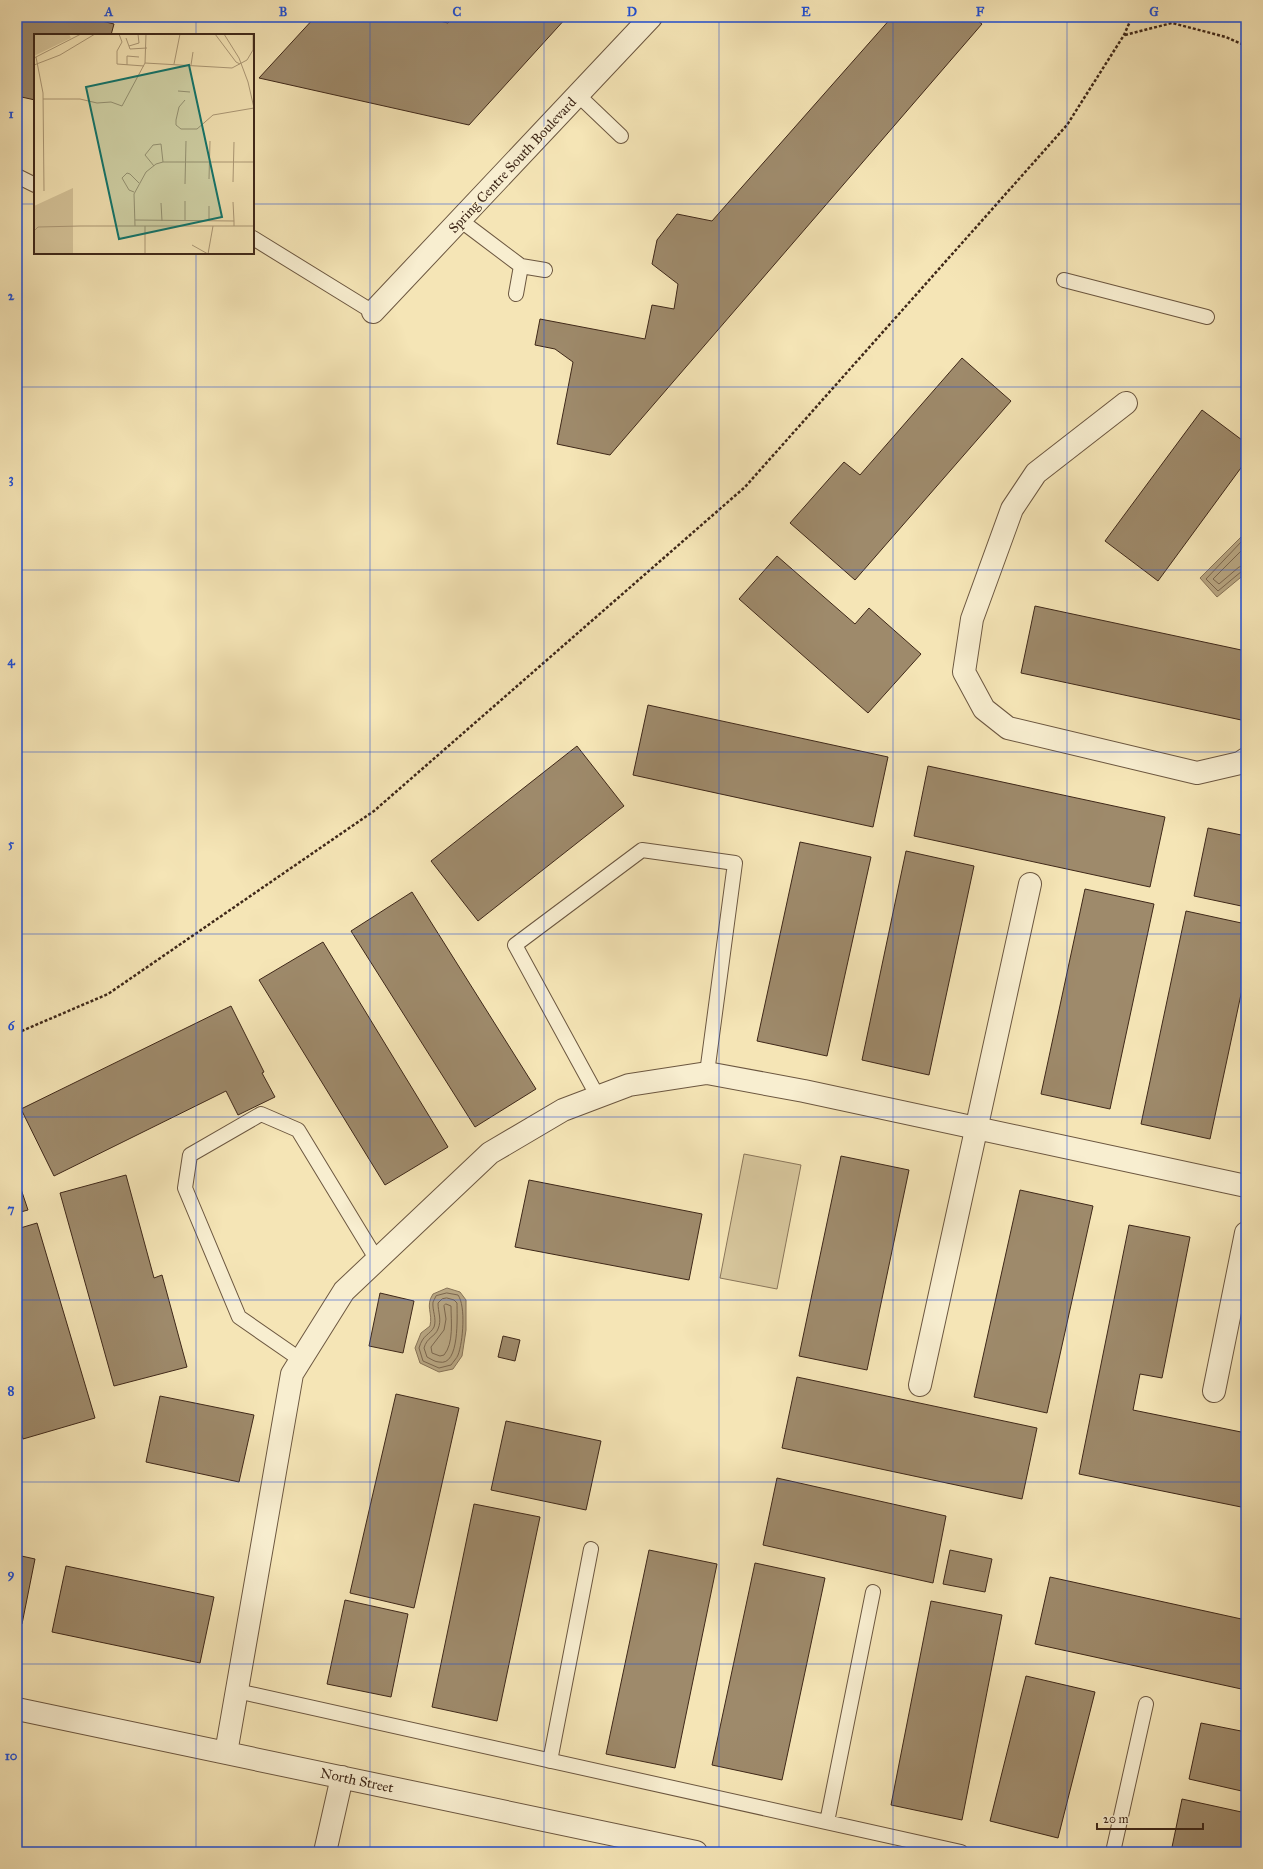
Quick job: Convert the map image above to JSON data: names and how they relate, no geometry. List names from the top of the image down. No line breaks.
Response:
{"streets":{"street":["Spring Centre South Boulevard","North Street"]},"scale_bar":"20 m","grid":{"columns":["A","B","C","D","E","F","G"],"rows":["1","2","3","4","5","6","7","8","9","10"]}}
